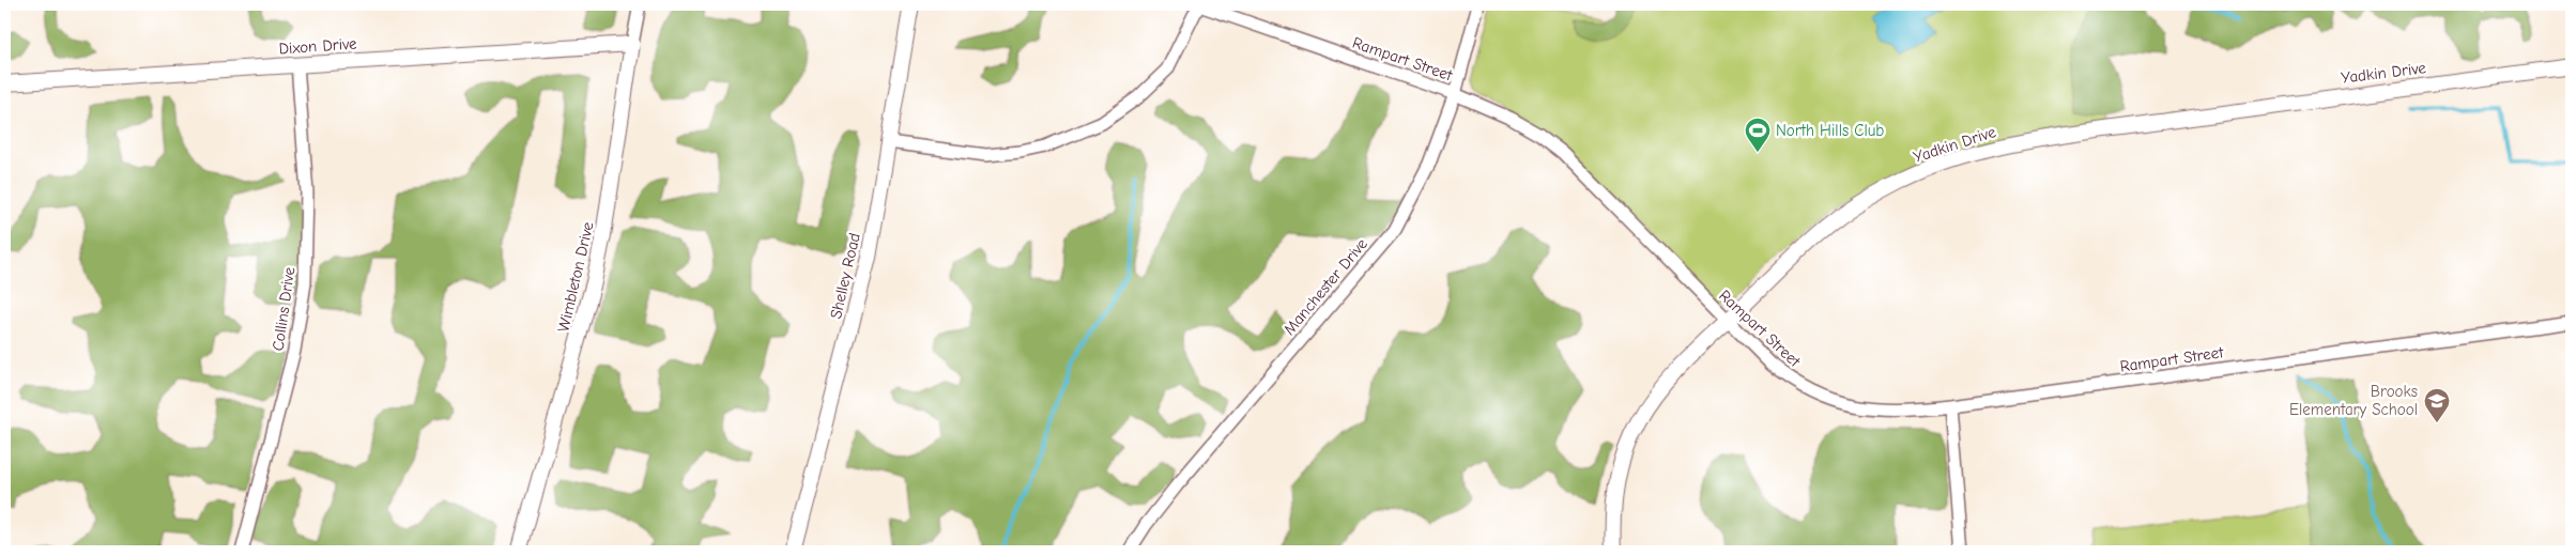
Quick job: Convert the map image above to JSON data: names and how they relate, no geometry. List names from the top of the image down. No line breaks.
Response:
{"streets":{"street":["Dixon Drive","Rampart Street","Yadkin Drive","Shelley Road","Wimbleton Drive","Manchester Drive","Collins Drive"]},"crossings":[["Dixon Drive","Wimbleton Drive"],["Dixon Drive","Collins Drive"],["Rampart Street","Yadkin Drive"],["Rampart Street","Manchester Drive"]],"places":{"sports":["North Hills Club"],"school or university":["Brooks Elementary School"]}}
